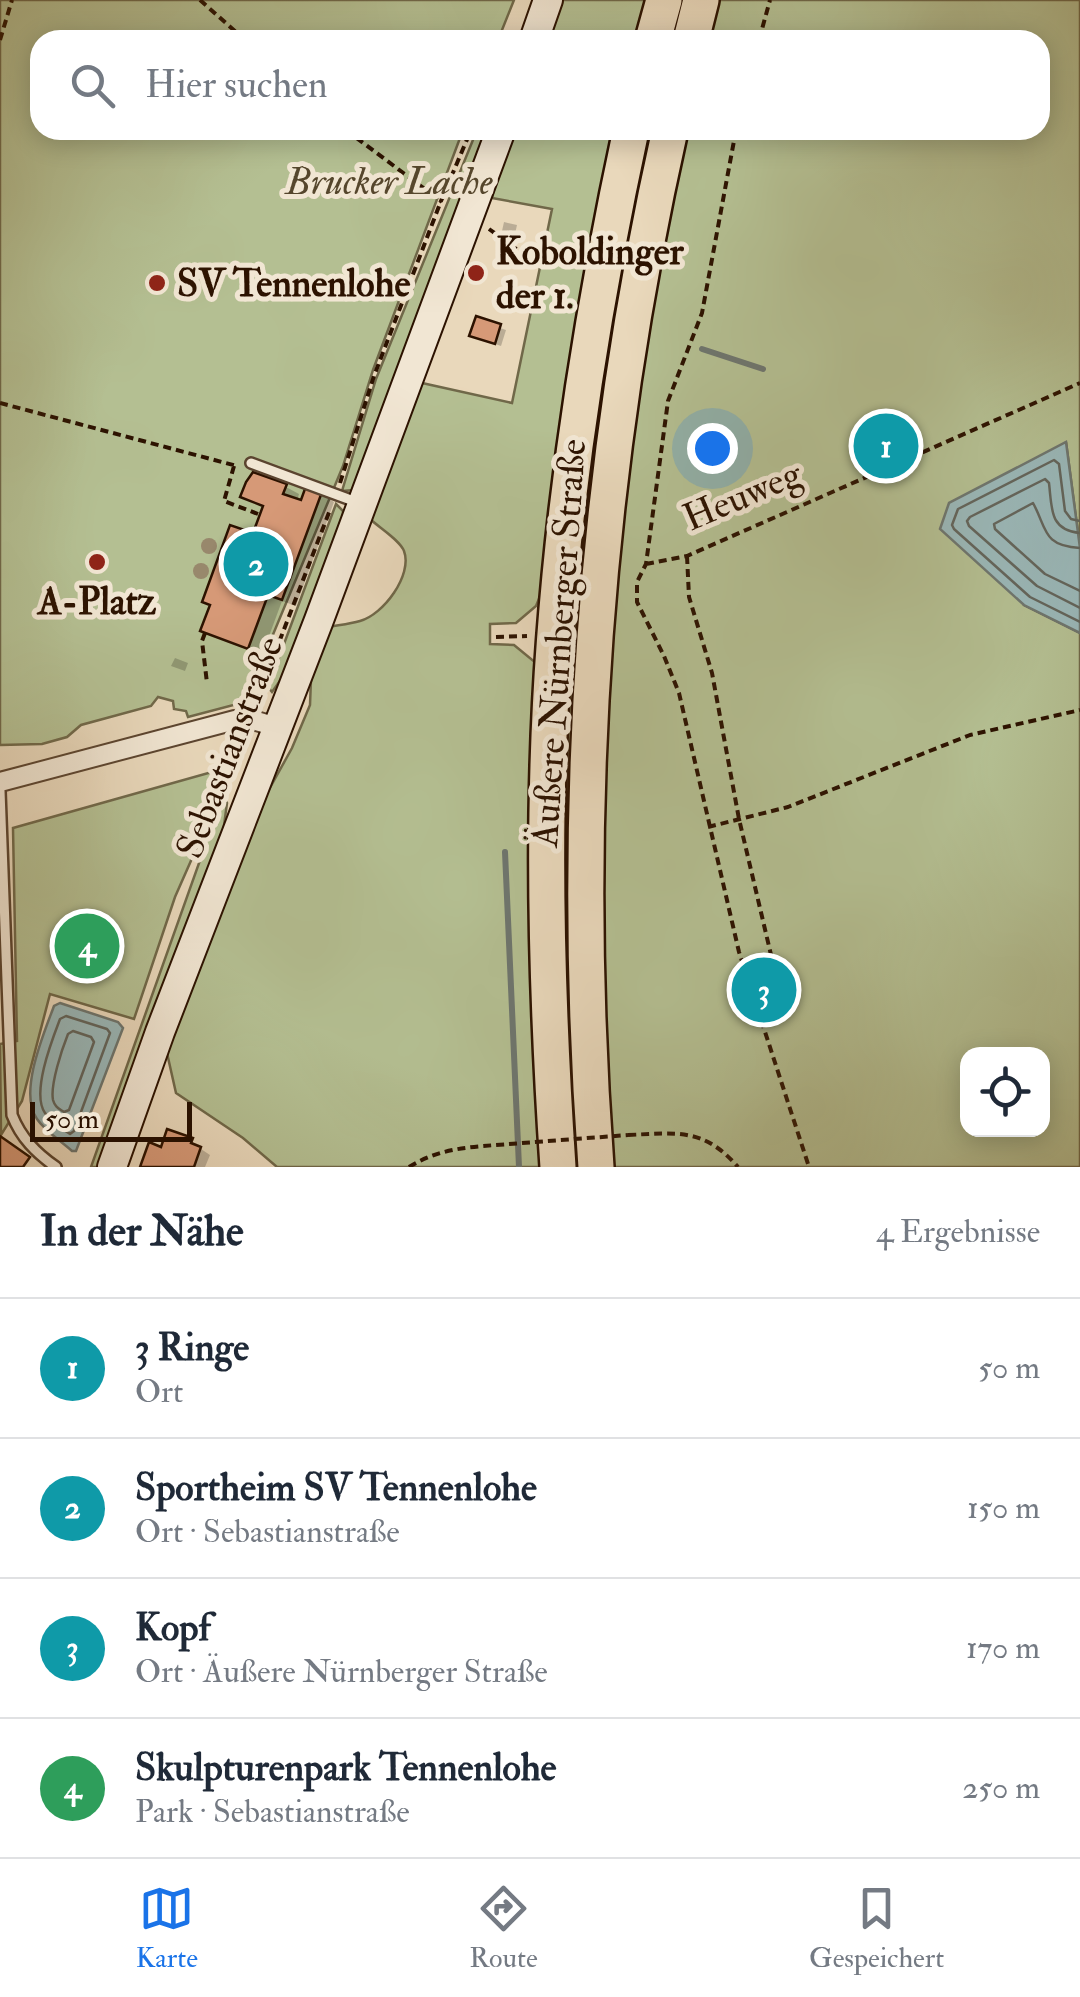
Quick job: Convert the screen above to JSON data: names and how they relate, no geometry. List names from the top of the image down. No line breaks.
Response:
{"streets":{"highway":["Äußere Nürnberger Straße"],"street":["Sebastianstraße"],"path":["Heuweg"]},"parks":["Brucker Lache"],"places":["Koboldinger der 1.","SV Tennenlohe","A-Platz"],"scale_bar":"50 m","page":{"search":"Hier suchen","pins":["1","2","4","3"],"scale":"50 m","heading":["In der Nähe","4 Ergebnisse"],"list":[{"mark":"1","name":"3 Ringe","note":"Ort","value":"50 m"},{"mark":"2","name":"Sportheim SV Tennenlohe","note":"Ort · Sebastianstraße","value":"150 m"},{"mark":"3","name":"Kopf","note":"Ort · Äußere Nürnberger Straße","value":"170 m"},{"mark":"4","name":"Skulpturenpark Tennenlohe","note":"Park · Sebastianstraße","value":"250 m"}],"nav":["Karte","Route","Gespeichert"]}}
